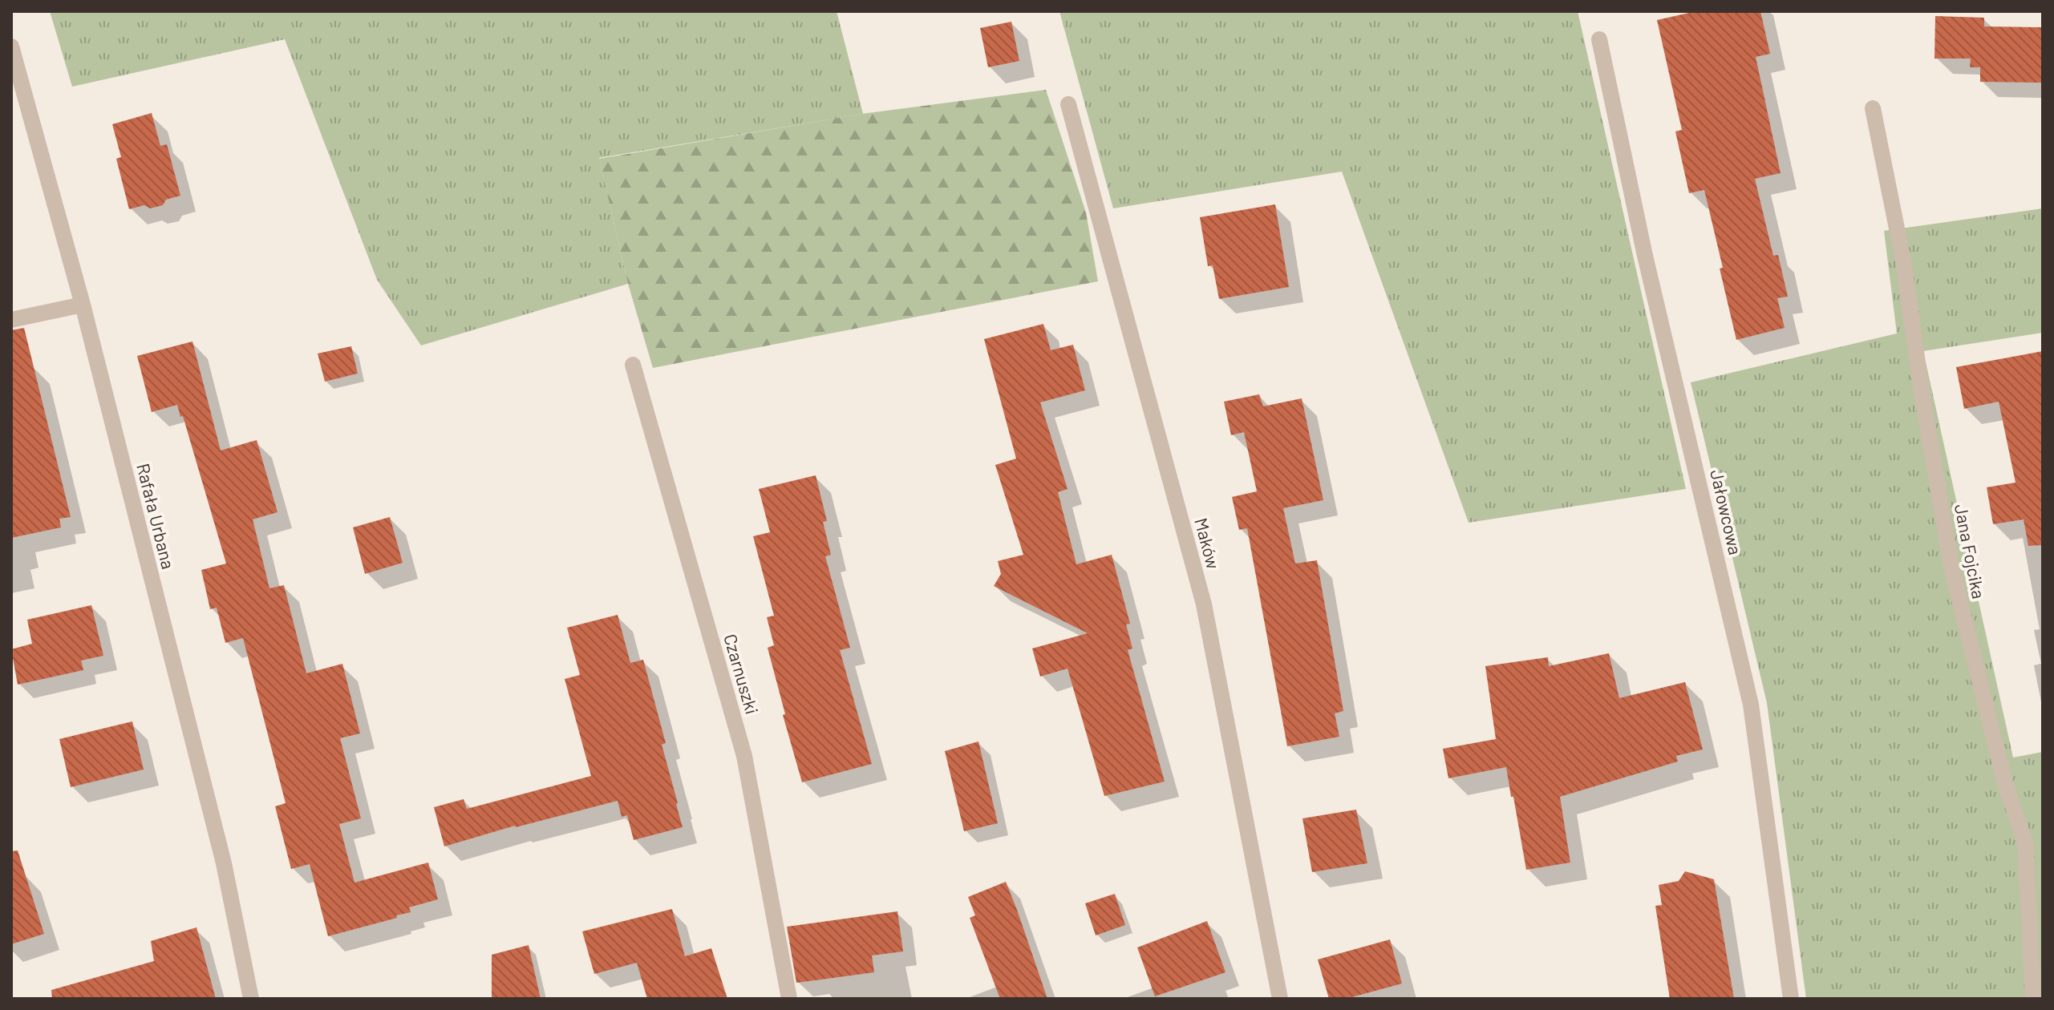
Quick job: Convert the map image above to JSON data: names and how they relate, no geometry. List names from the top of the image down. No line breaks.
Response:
{"streets":{"street":["Jałowcowa","Rafała Urbana","Maków","Jana Fojcika","Czarnuszki"]}}
